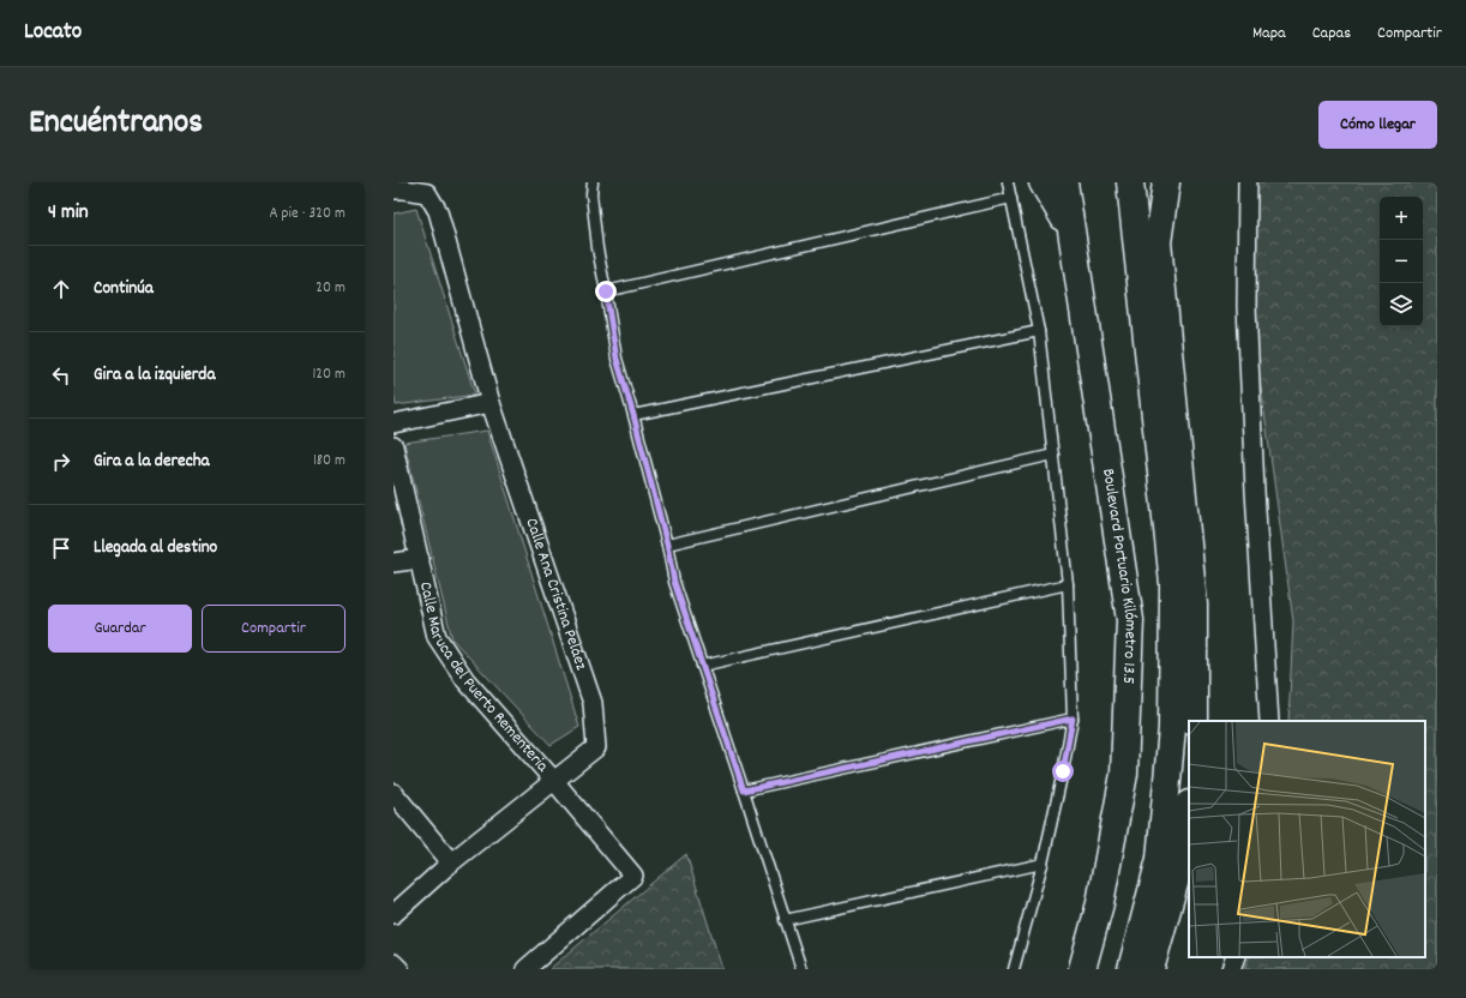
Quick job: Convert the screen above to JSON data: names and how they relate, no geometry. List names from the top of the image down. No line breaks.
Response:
{"streets":{"main road":["Boulevard Portuario Kilómetro 13.5"],"street":["Calle Ana Cristina Peláez","Calle Maruca del Puerto Rementeria"]},"crossings":[["Calle Ana Cristina Peláez","Calle Maruca del Puerto Rementeria"]],"page":{"header":"Locato","nav":["Mapa","Capas","Compartir"],"title":"Encuéntranos","buttons":["Cómo llegar",["Guardar","Compartir"]],"heading":["4 min","A pie · 320 m"],"map_buttons":["+","−"],"list":[["Continúa","20 m"],["Gira a la izquierda","120 m"],["Gira a la derecha","180 m"],"Llegada al destino"]}}
